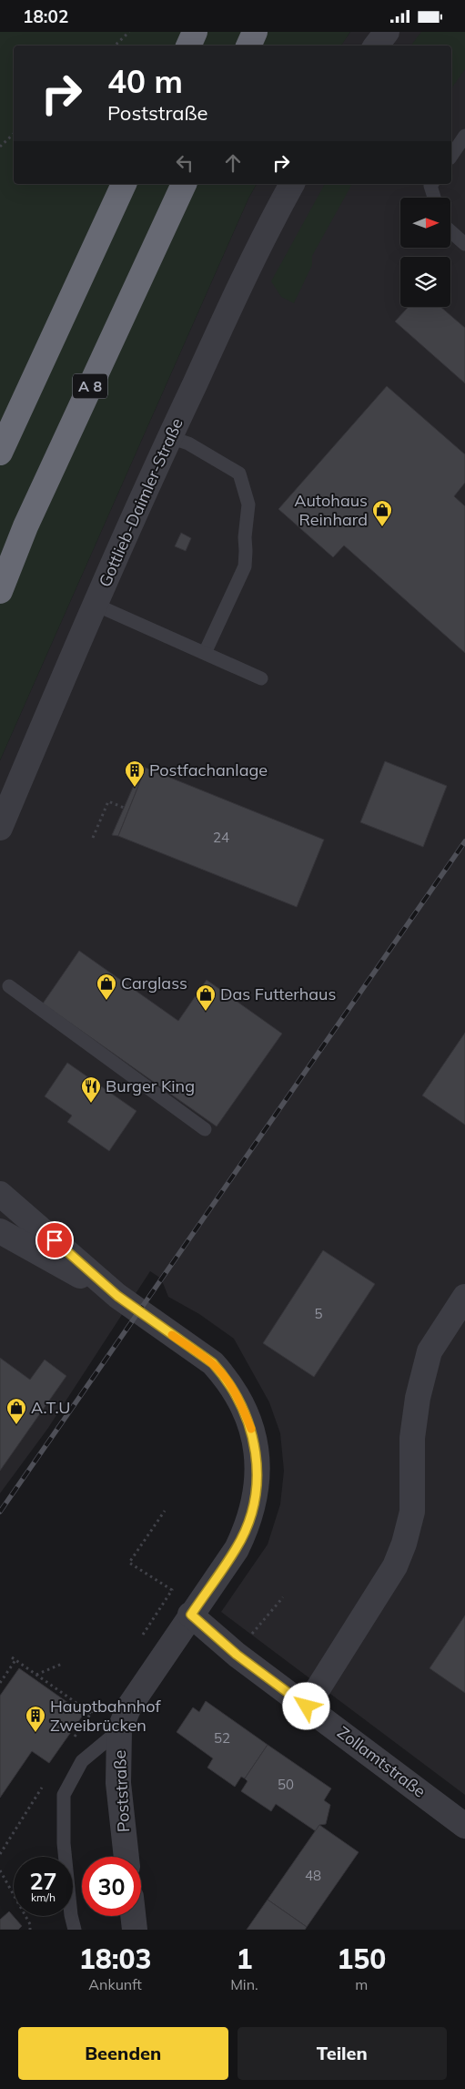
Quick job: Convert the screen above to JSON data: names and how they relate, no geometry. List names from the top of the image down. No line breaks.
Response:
{"streets":{"highway":["A 8"],"street":["Gottlieb-Daimler-Straße","Zollamtstraße","Poststraße"]},"crossings":[["Zollamtstraße","Poststraße"]],"places":{"shop":["Autohaus Reinhard","Carglass","Das Futterhaus","A.T.U"],"building":["Postfachanlage","Hauptbahnhof Zweibrücken"],"restaurant":["Burger King"]},"house_numbers":["24","5","52","50","48"],"north":"right","page":{"status":"18:02","turn":["40 m","Poststraße"],"speed":"27 km/h","limit":"30","eta":["18:03","Ankunft","1","Min.","150","m"],"buttons":["Beenden","Teilen"]}}
